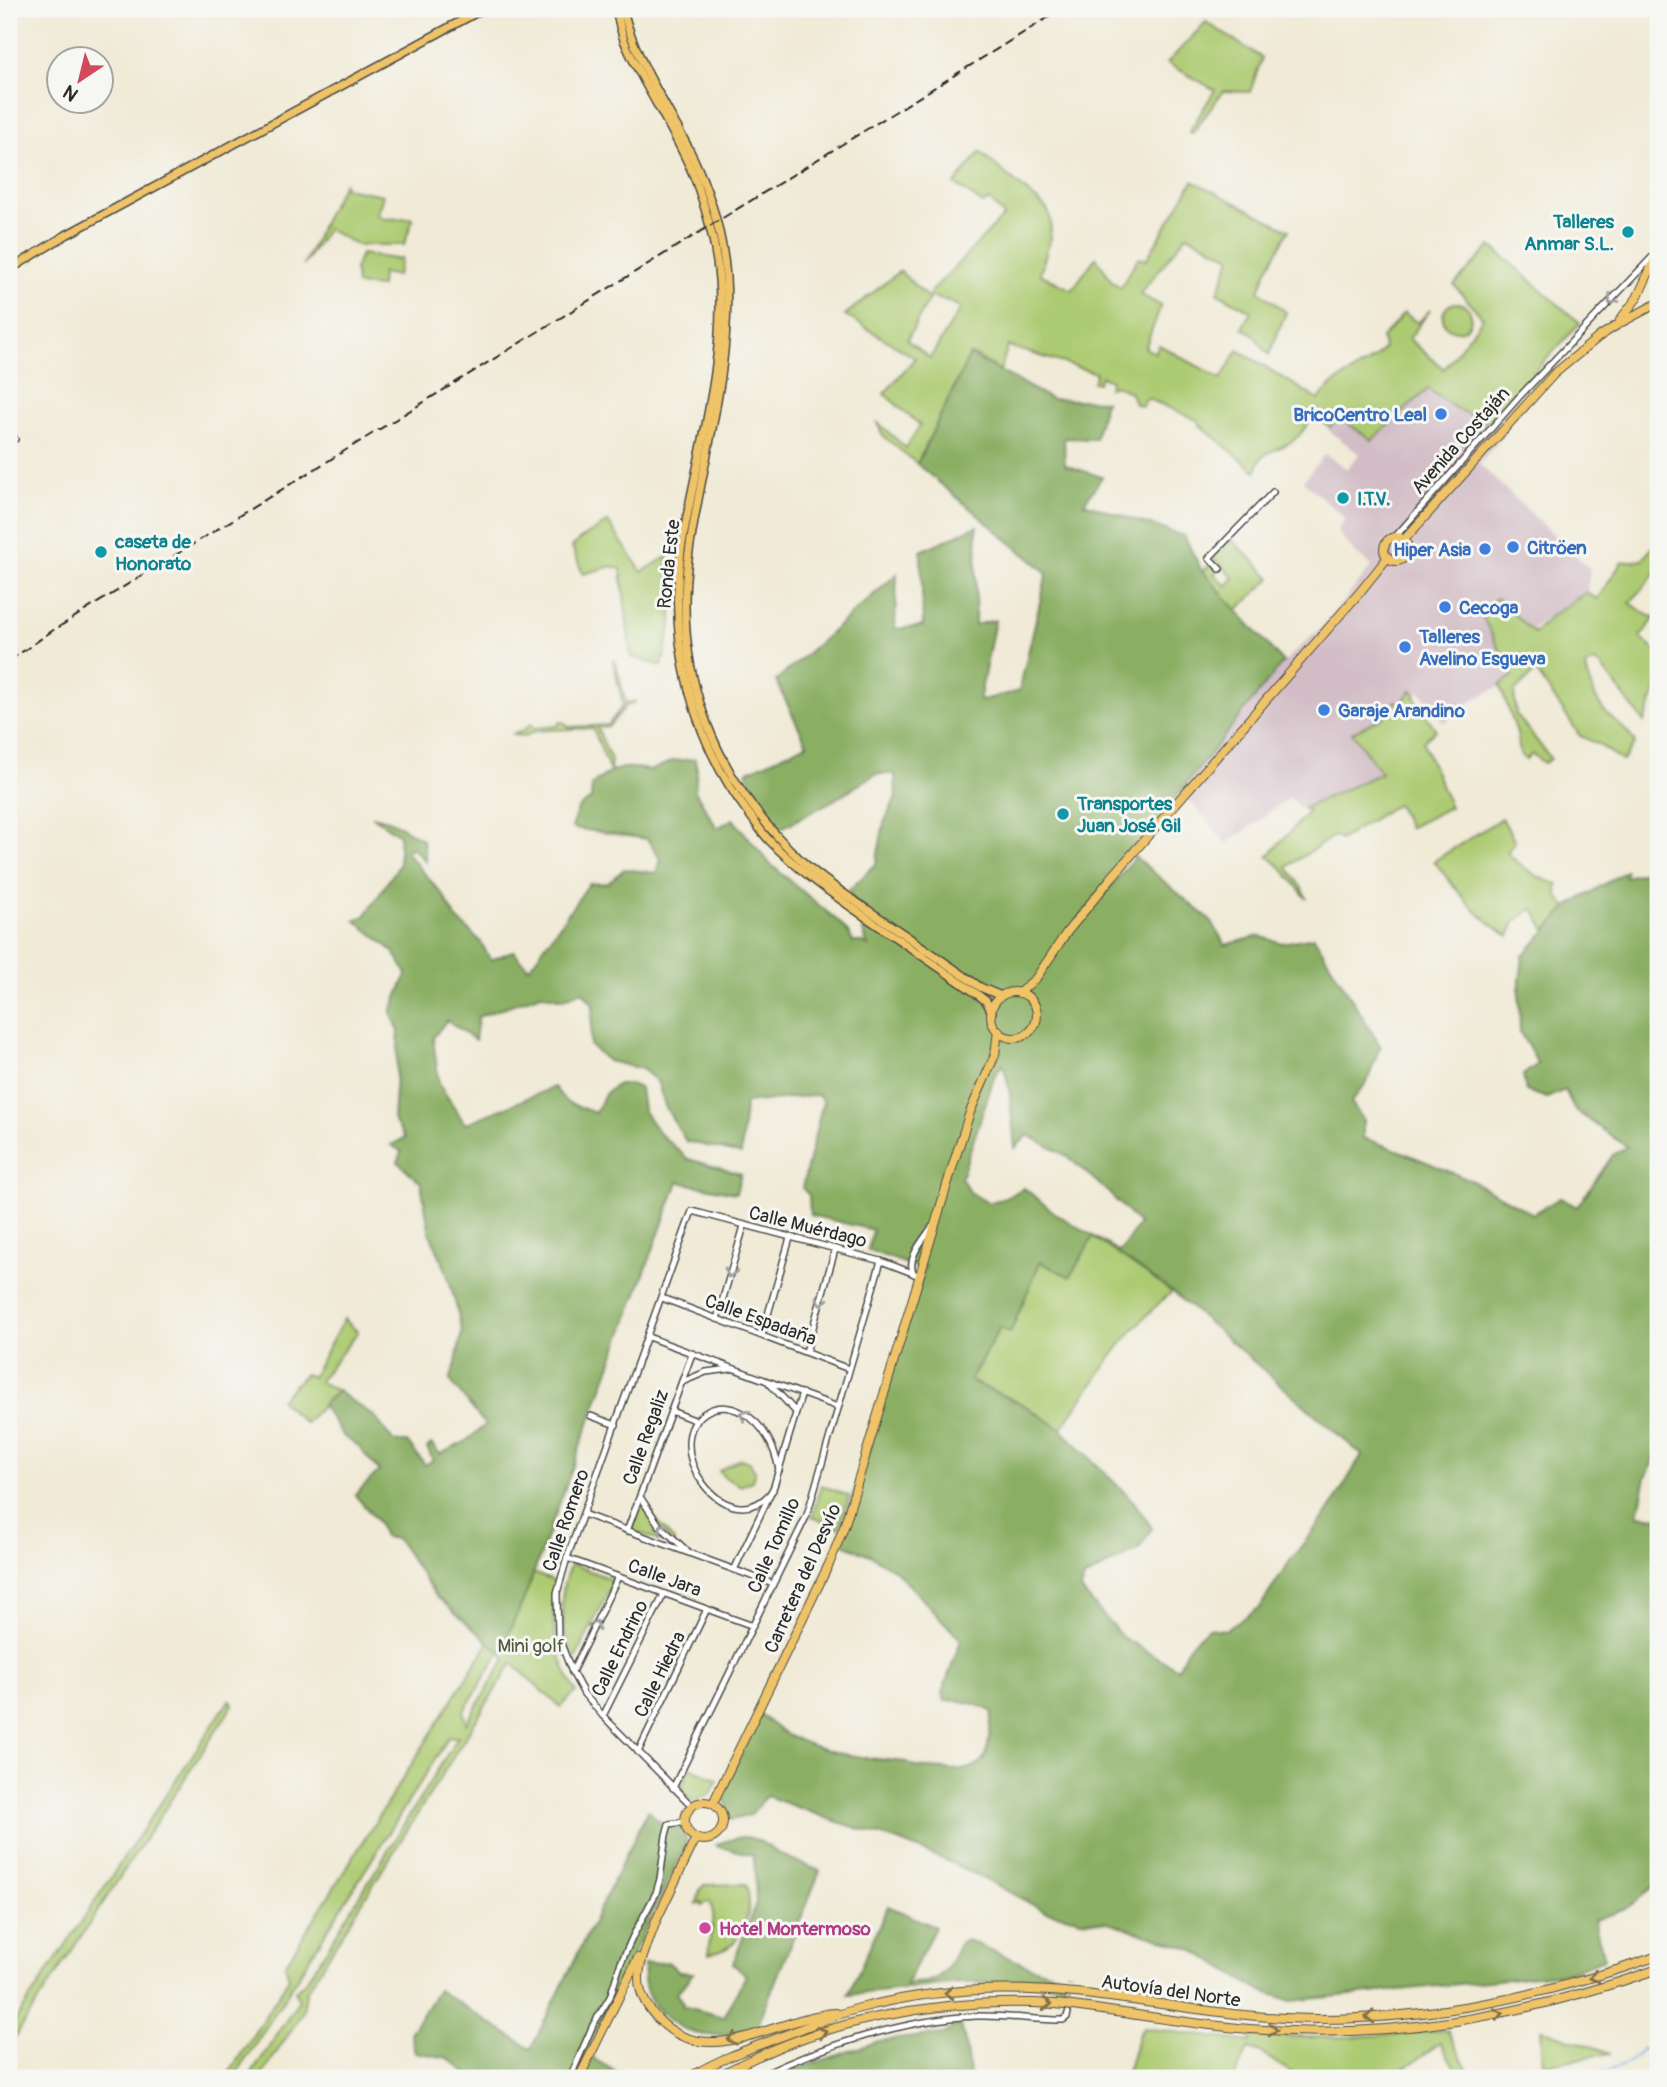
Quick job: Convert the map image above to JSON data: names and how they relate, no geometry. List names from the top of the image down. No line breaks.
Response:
{"streets":{"highway":["Avenida Costaján","Carretera del Desvío","Autovía del Norte"],"main road":["Ronda Este"],"street":["Calle Muérdago","Calle Espadaña","Calle Regaliz","Calle Romero","Calle Tomillo","Calle Jara","Calle Endrino","Calle Hiedra"]},"crossings":[["Ronda Este","Carretera del Desvío"],["Calle Muérdago","Calle Romero"],["Calle Muérdago","Calle Tomillo"],["Calle Muérdago","Carretera del Desvío"],["Calle Espadaña","Calle Romero"],["Calle Espadaña","Calle Tomillo"],["Calle Romero","Calle Tomillo"],["Calle Romero","Calle Jara"],["Calle Romero","Carretera del Desvío"],["Calle Romero","Calle Endrino"],["Calle Romero","Calle Hiedra"],["Calle Tomillo","Calle Jara"],["Calle Jara","Calle Endrino"],["Calle Jara","Calle Hiedra"]],"parks":["Mini golf"],"places":["Talleres Anmar S.L.","BricoCentro Leal","I.T.V.","Citröen","Hiper Asia","caseta de Honorato","Cecoga","Talleres Avelino Esgueva","Garaje Arandino","Transportes Juan José Gil","Hotel Montermoso"],"north":"bottom left"}
